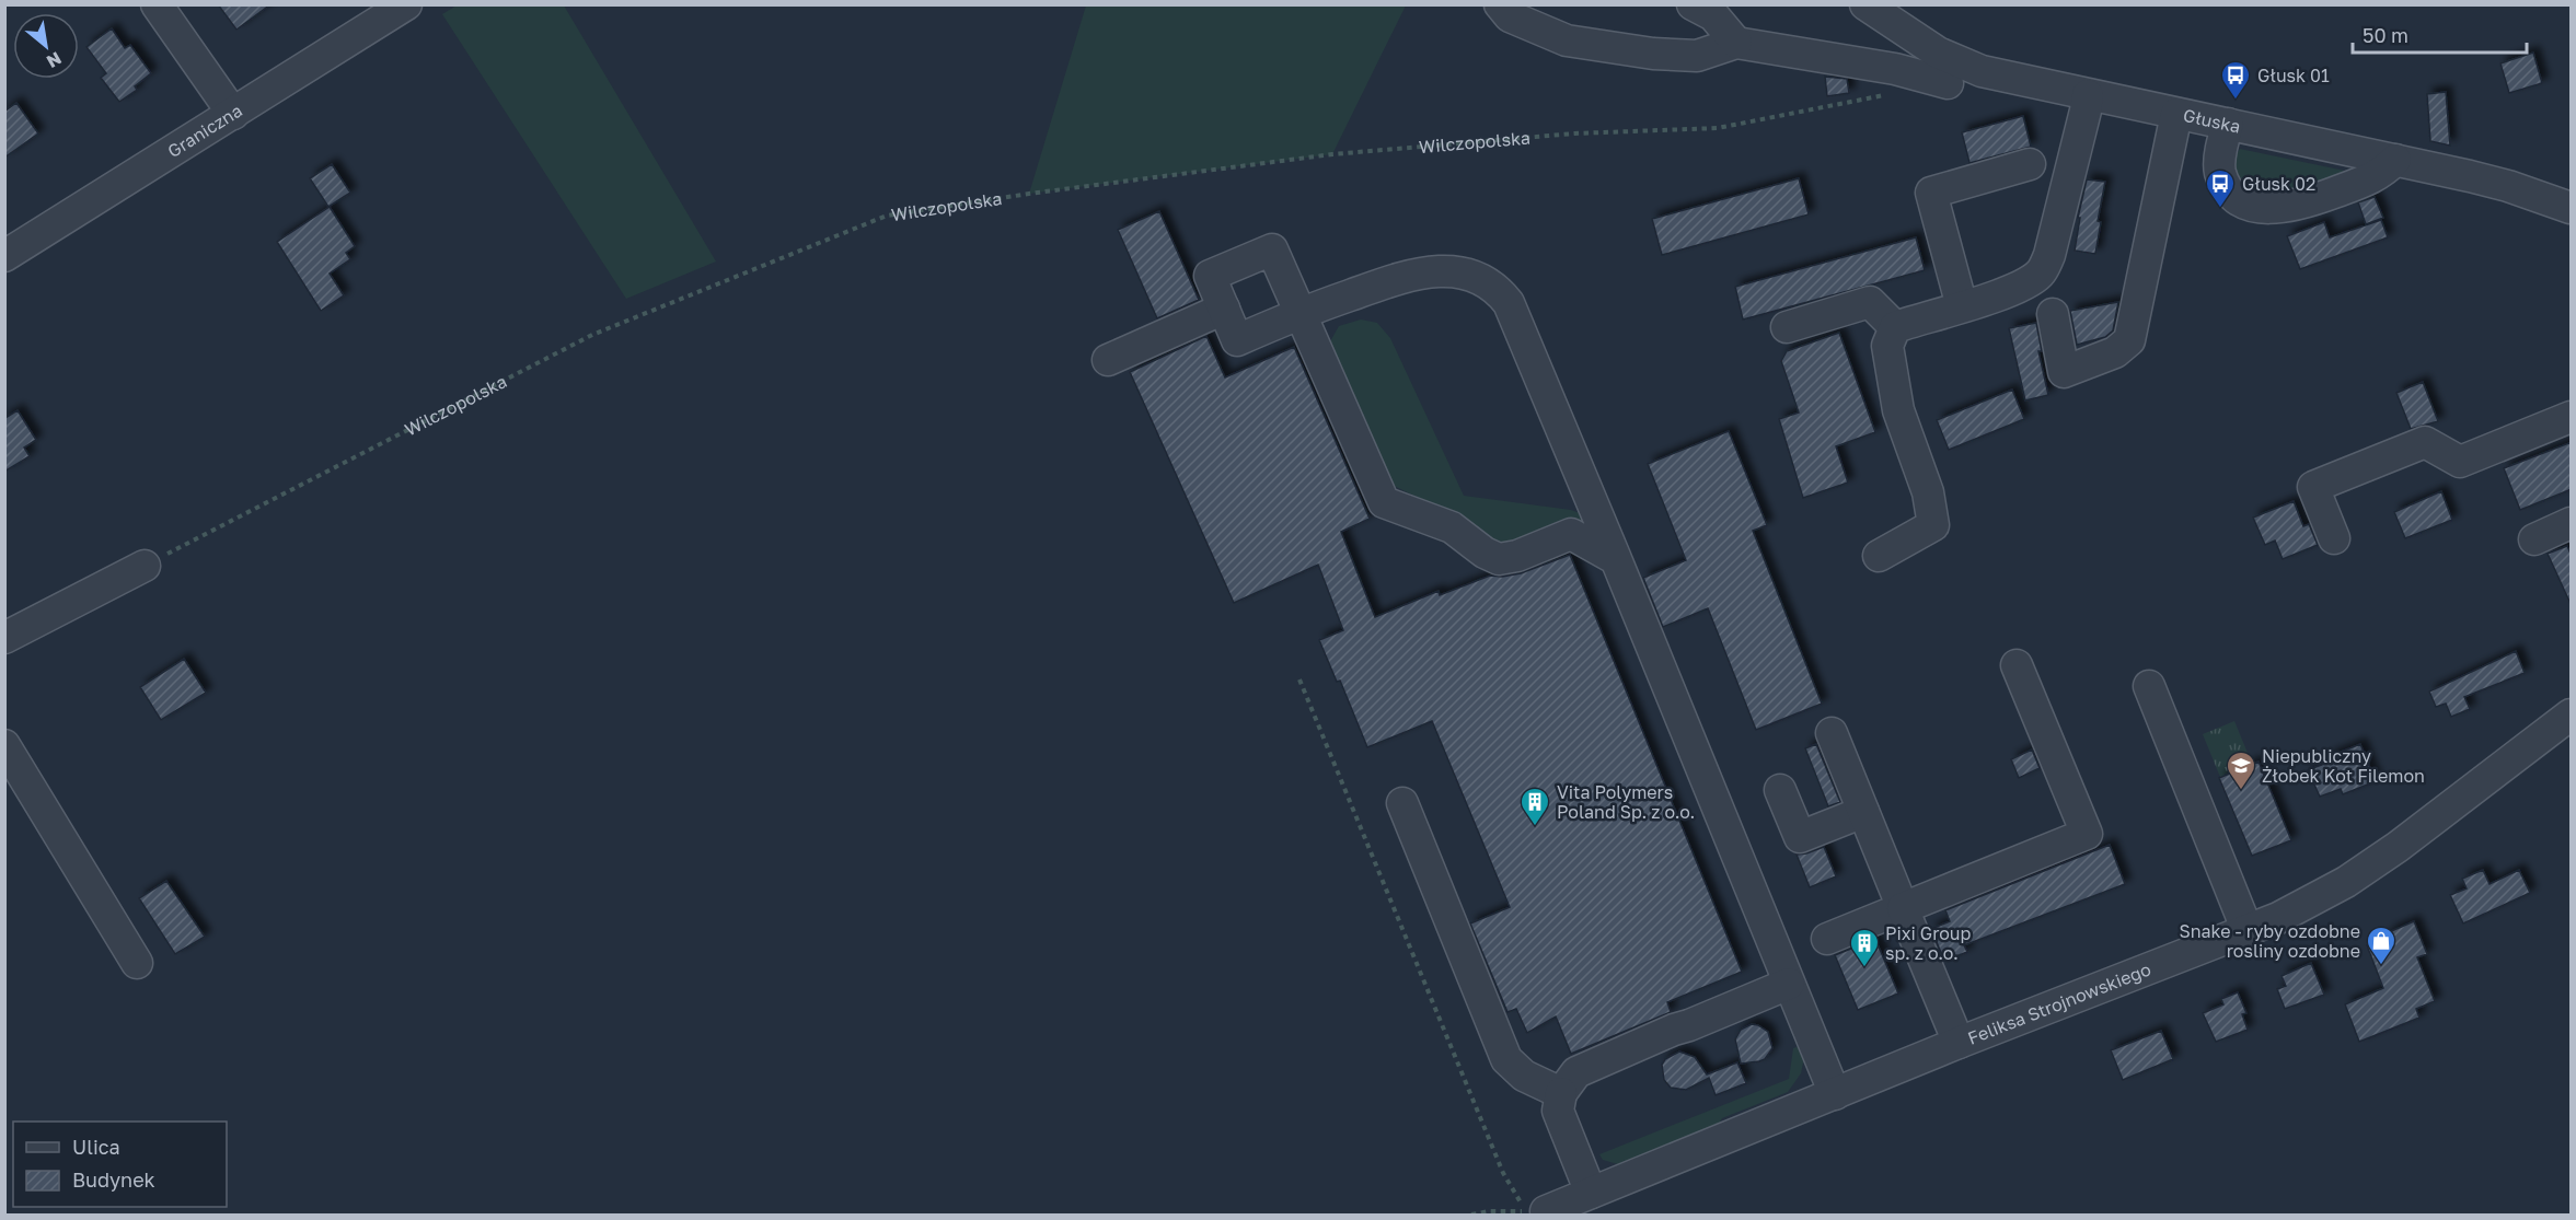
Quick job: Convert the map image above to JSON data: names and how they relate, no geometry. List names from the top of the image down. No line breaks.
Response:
{"streets":{"street":["Głuska","Graniczna","Feliksa Strojnowskiego"],"path":["Wilczopolska"]},"places":{"bus stop":["Głusk 01","Głusk 02"],"school or university":["Niepubliczny Żłobek Kot Filemon"],"building":["Vita Polymers Poland Sp. z o.o.","Pixi Group sp. z o.o."],"shop":["Snake - ryby ozdobne rosliny ozdobne"]},"legend":["Ulica","Budynek"],"scale_bar":"50 m","north":"bottom right"}
